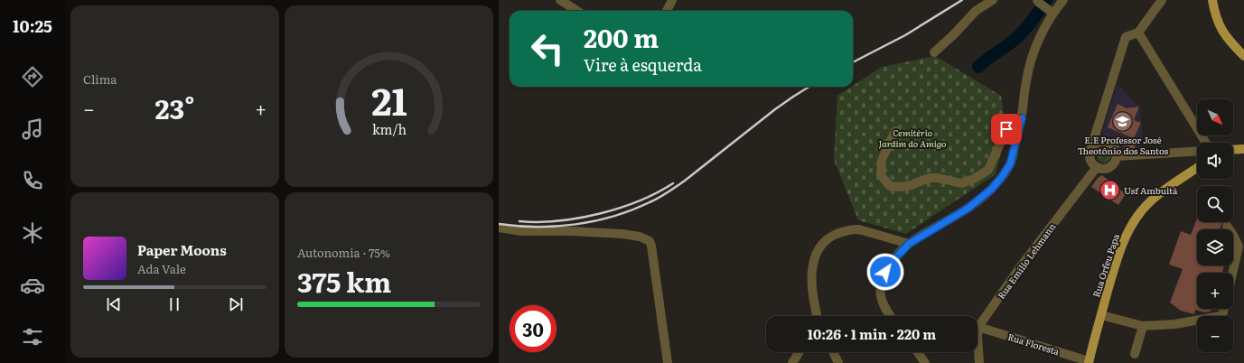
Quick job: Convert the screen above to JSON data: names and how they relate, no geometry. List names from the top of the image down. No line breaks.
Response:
{"streets":{"main road":["Rua Orfeu Papa"],"street":["Rua Emílio Lehmann","Rua Floresta"]},"crossings":[["Rua Emílio Lehmann","Rua Floresta"],["Rua Orfeu Papa","Rua Floresta"]],"parks":["Cemitério Jardim do Amigo"],"places":{"school or university":["E.E Professor José Theotônio dos Santos"],"hospital":["Usf Ambuitá"]},"north":"bottom right","page":{"tabs":"10:25","tile":["Clima",["Autonomia · 75%","375 km"]],"turn":["200 m","Vire à esquerda"],"heat":["−","23°","+"],"map_buttons":["+","−"],"song":["Paper Moons","Ada Vale"],"limit":"30","trip":"10:26 · 1 min · 220 m","gauge":["21","km/h"]}}
